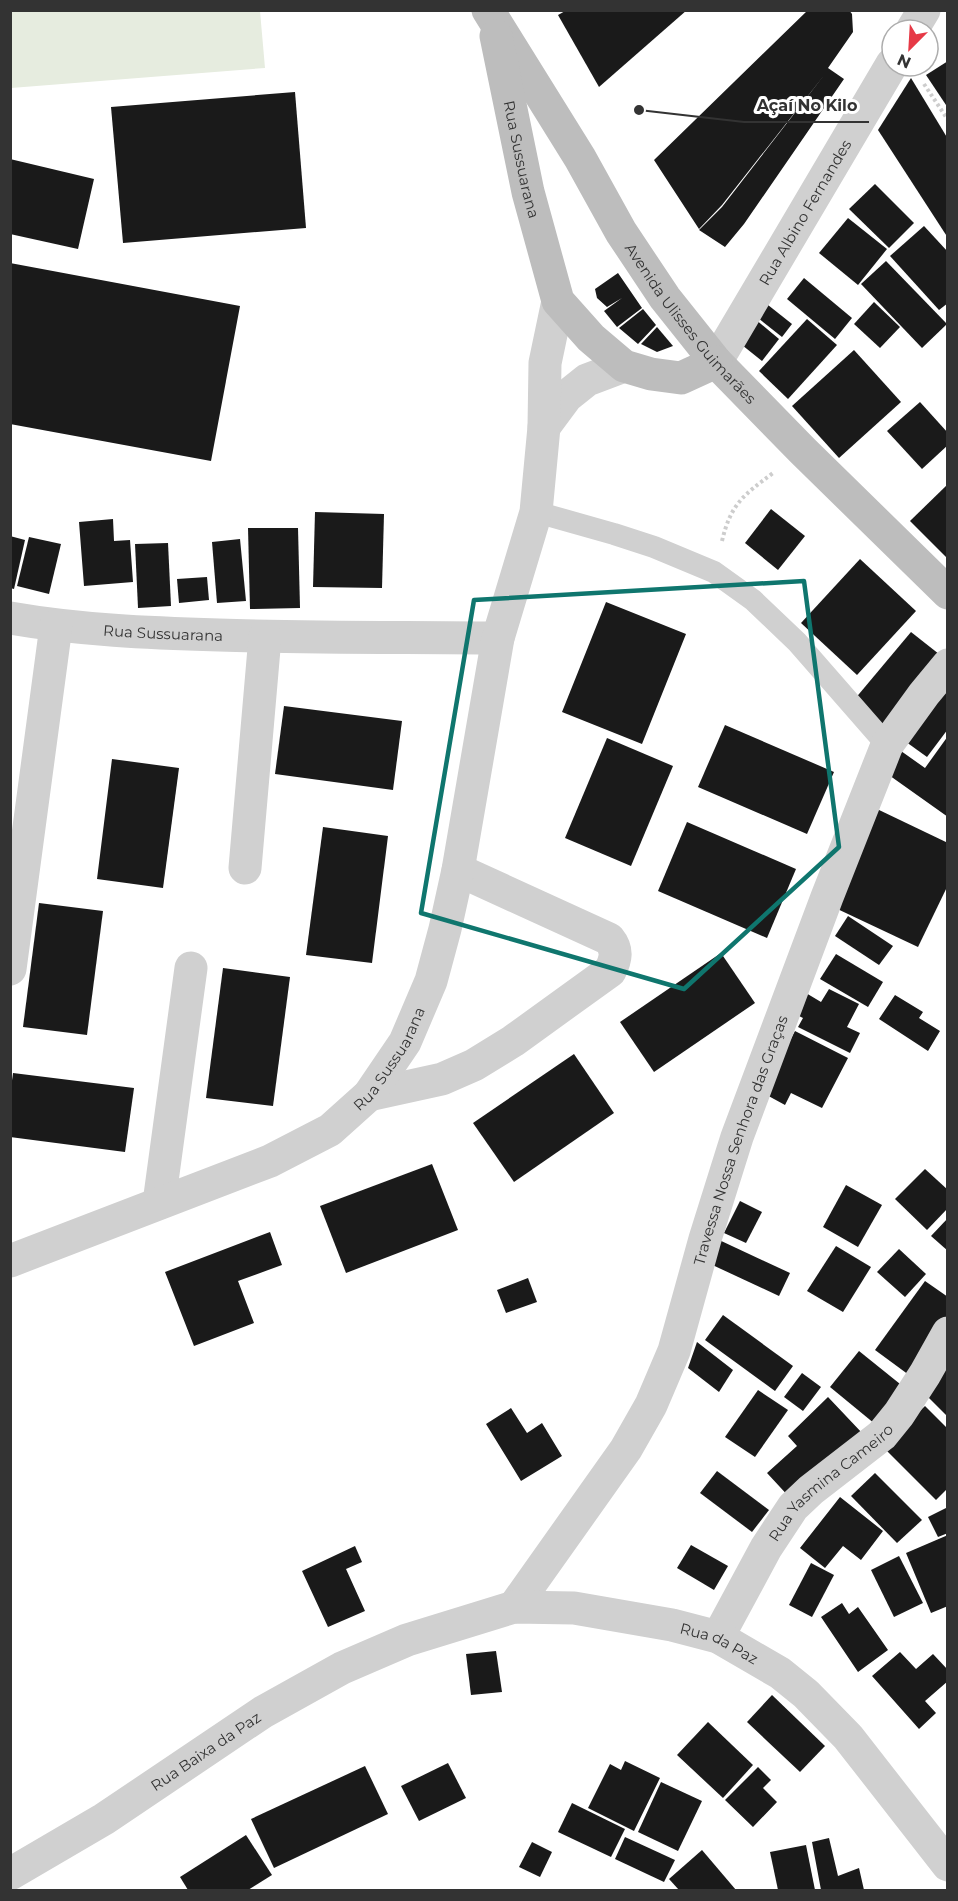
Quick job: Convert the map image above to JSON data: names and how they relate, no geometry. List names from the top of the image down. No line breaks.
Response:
{"streets":{"main road":["Rua Sussuarana","Avenida Ulisses Guimarães"],"street":["Rua Albino Fernandes","Travessa Nossa Senhora das Graças","Rua Yasmina Cameiro","Rua da Paz","Rua Baixa da Paz"]},"crossings":[["Rua Sussuarana","Rua Albino Fernandes"],["Rua Sussuarana","Avenida Ulisses Guimarães"],["Rua Albino Fernandes","Avenida Ulisses Guimarães"],["Travessa Nossa Senhora das Graças","Rua da Paz"],["Rua Yasmina Cameiro","Rua da Paz"],["Rua da Paz","Rua Baixa da Paz"]],"places":["Açaí No Kilo"],"north":"bottom left"}
